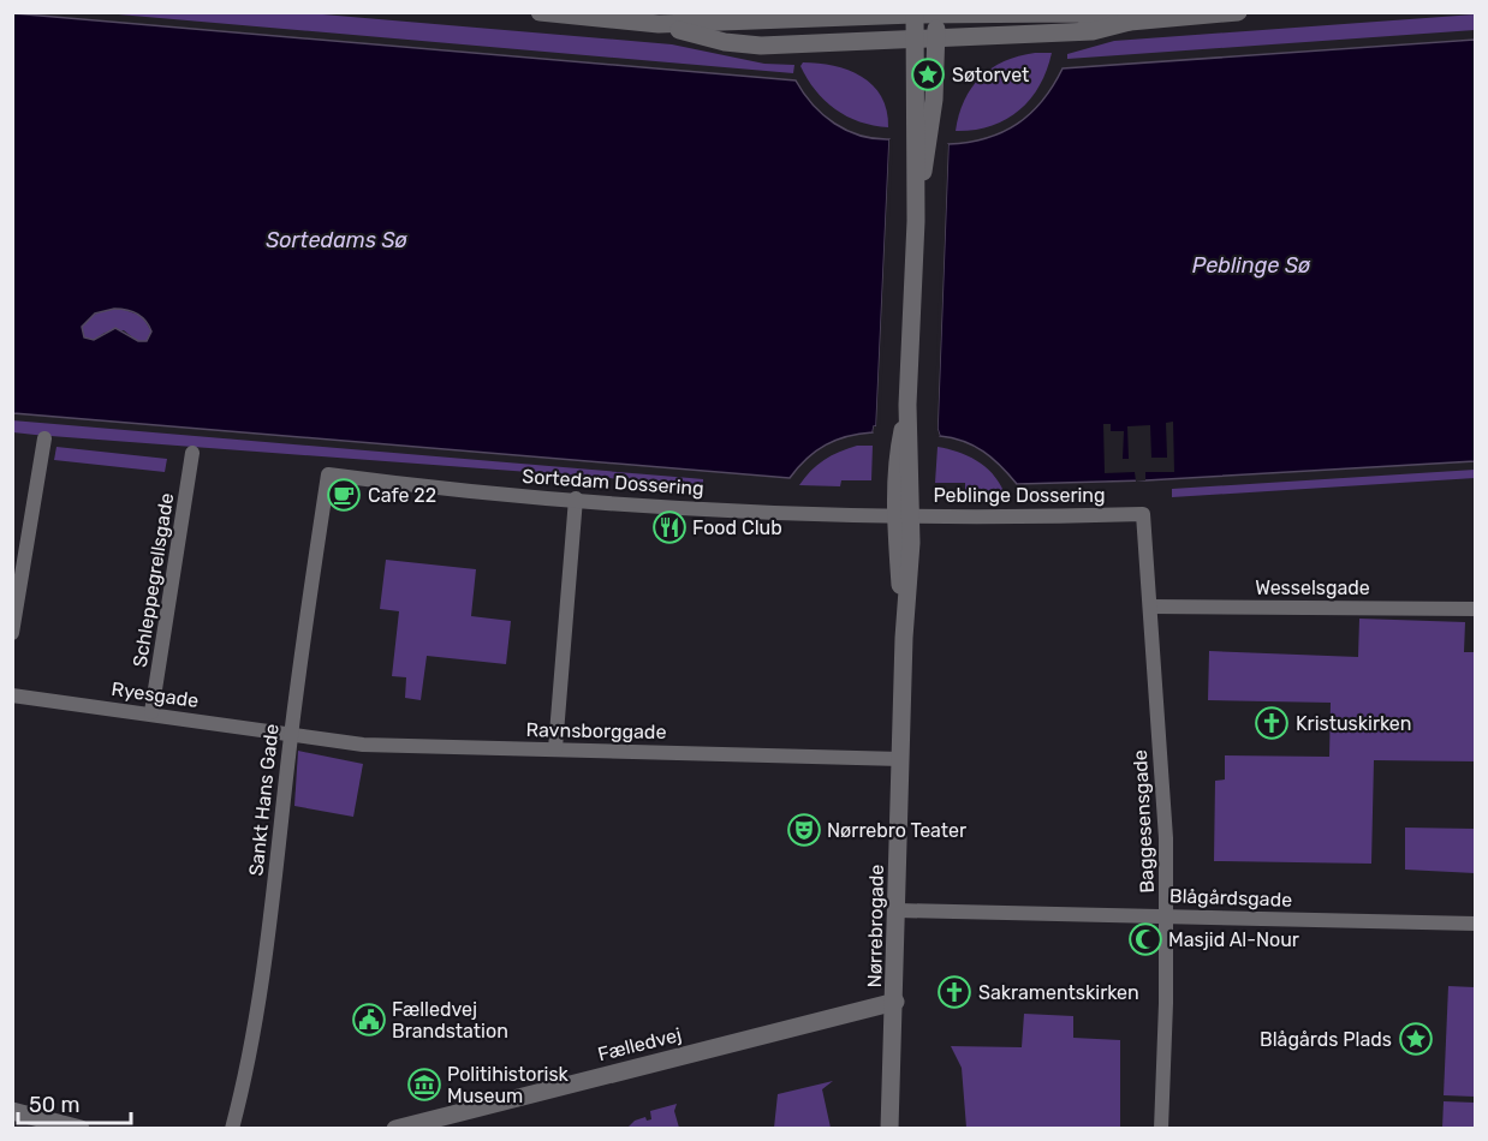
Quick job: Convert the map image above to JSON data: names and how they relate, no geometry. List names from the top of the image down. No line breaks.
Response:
{"streets":{"street":["Sortedam Dossering","Peblinge Dossering","Schleppegrellsgade","Wesselsgade","Ryesgade","Ravnsborggade","Sankt Hans Gade","Baggesensgade","Blågårdsgade","Nørrebrogade","Fælledvej"]},"crossings":[["Sortedam Dossering","Peblinge Dossering"],["Sortedam Dossering","Sankt Hans Gade"],["Sortedam Dossering","Nørrebrogade"],["Peblinge Dossering","Baggesensgade"],["Peblinge Dossering","Nørrebrogade"],["Schleppegrellsgade","Ryesgade"],["Wesselsgade","Baggesensgade"],["Ryesgade","Ravnsborggade"],["Ryesgade","Sankt Hans Gade"],["Ravnsborggade","Sankt Hans Gade"],["Ravnsborggade","Nørrebrogade"],["Baggesensgade","Blågårdsgade"],["Blågårdsgade","Nørrebrogade"],["Nørrebrogade","Fælledvej"]],"water":["Sortedams Sø","Peblinge Sø"],"places":{"place":["Søtorvet","Blågårds Plads"],"cafe":["Cafe 22"],"restaurant":["Food Club"],"church":["Kristuskirken","Sakramentskirken"],"theatre":["Nørrebro Teater"],"mosque":["Masjid Al-Nour"],"public building":["Fælledvej Brandstation"],"museum":["Politihistorisk Museum"]},"scale_bar":"50 m"}
